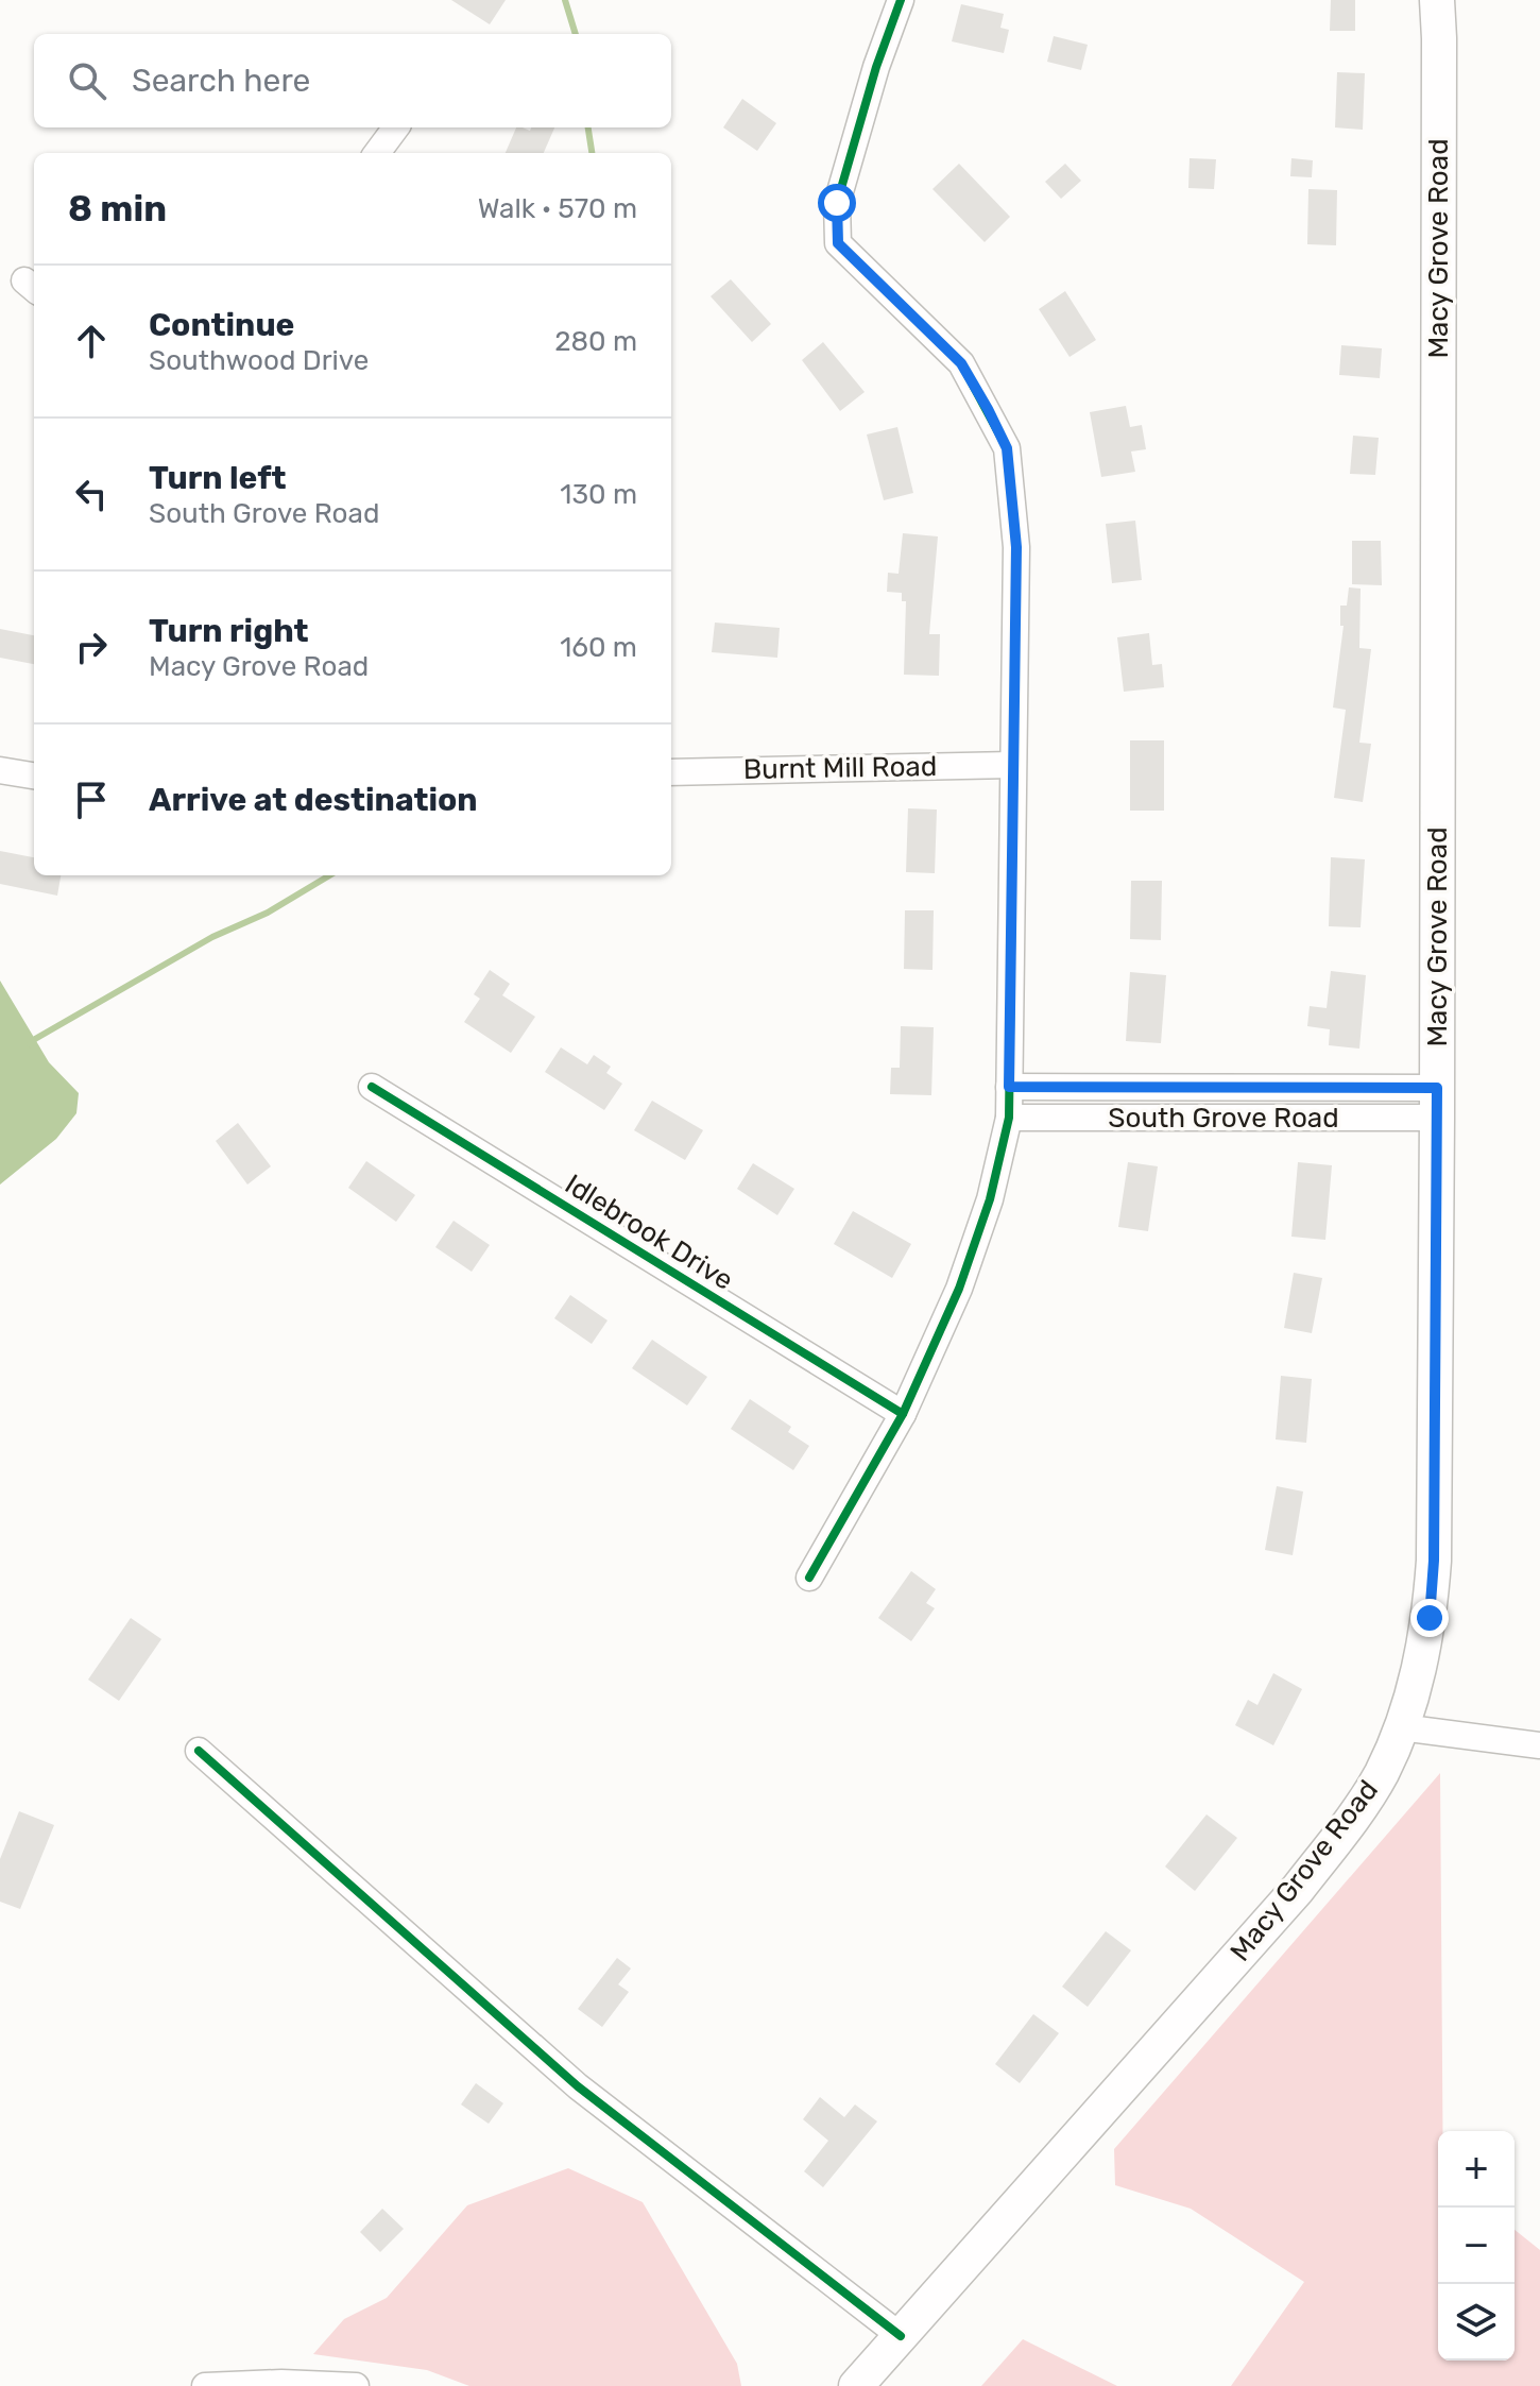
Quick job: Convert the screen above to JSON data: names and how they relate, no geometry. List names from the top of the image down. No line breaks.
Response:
{"streets":{"main road":["Macy Grove Road"],"street":["Burnt Mill Road","South Grove Road","Idlebrook Drive"]},"crossings":[["Macy Grove Road","South Grove Road"]],"page":{"search":"Search here","heading":["8 min","Walk · 570 m"],"list":[["Continue","Southwood Drive","280 m"],["Turn left","South Grove Road","130 m"],["Turn right","Macy Grove Road","160 m"],"Arrive at destination"],"map_buttons":["+","−"]}}
